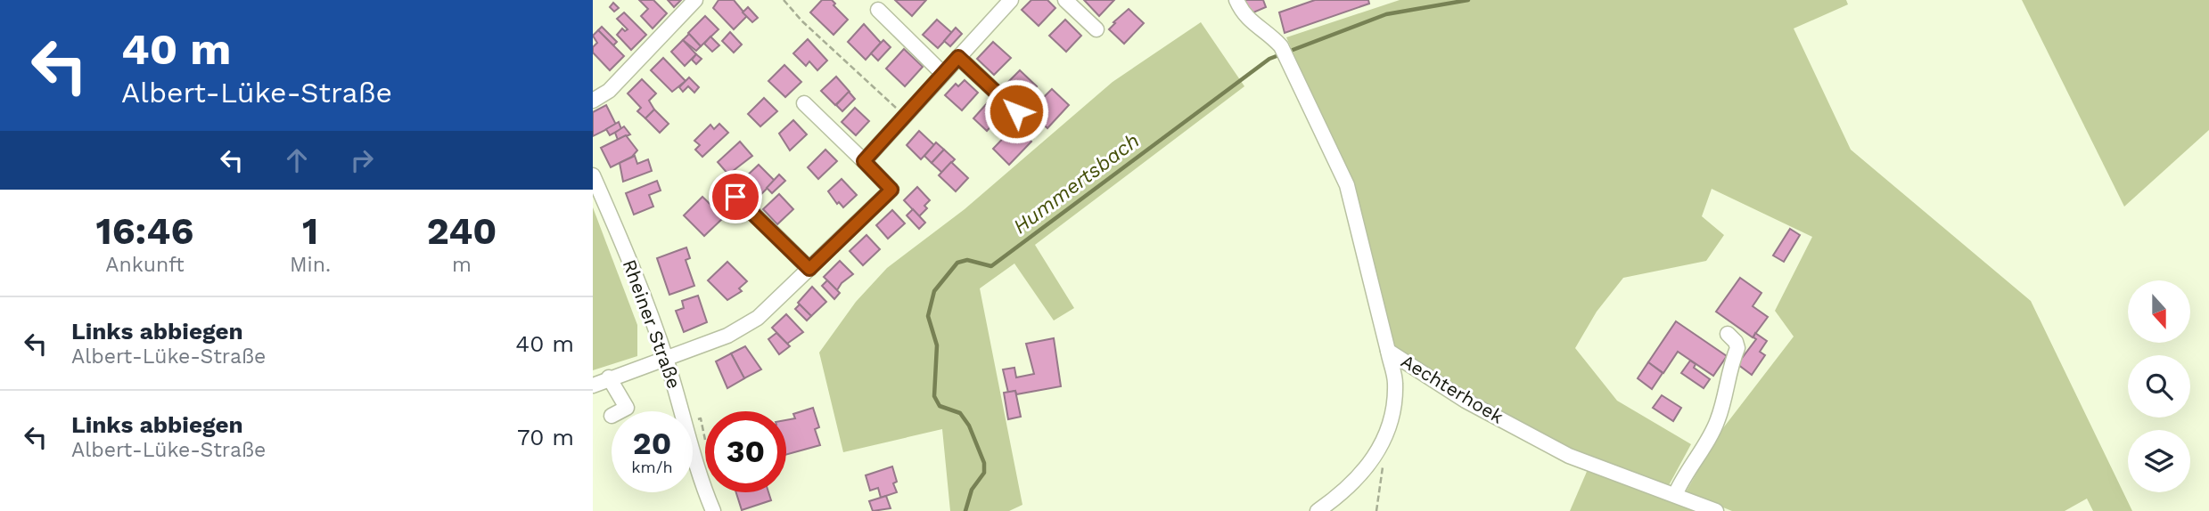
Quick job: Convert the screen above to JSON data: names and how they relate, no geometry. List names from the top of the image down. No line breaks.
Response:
{"streets":{"street":["Rheiner Straße","Aechterhoek"]},"water":["Hummertsbach"],"north":"bottom","page":{"turn":["40 m","Albert-Lüke-Straße"],"eta":["16:46","Ankunft","1","Min.","240","m"],"list":[{"name":"Links abbiegen","note":"Albert-Lüke-Straße","value":"40 m"},{"name":"Links abbiegen","note":"Albert-Lüke-Straße","value":"70 m"}],"speed":"20 km/h","limit":"30"}}
